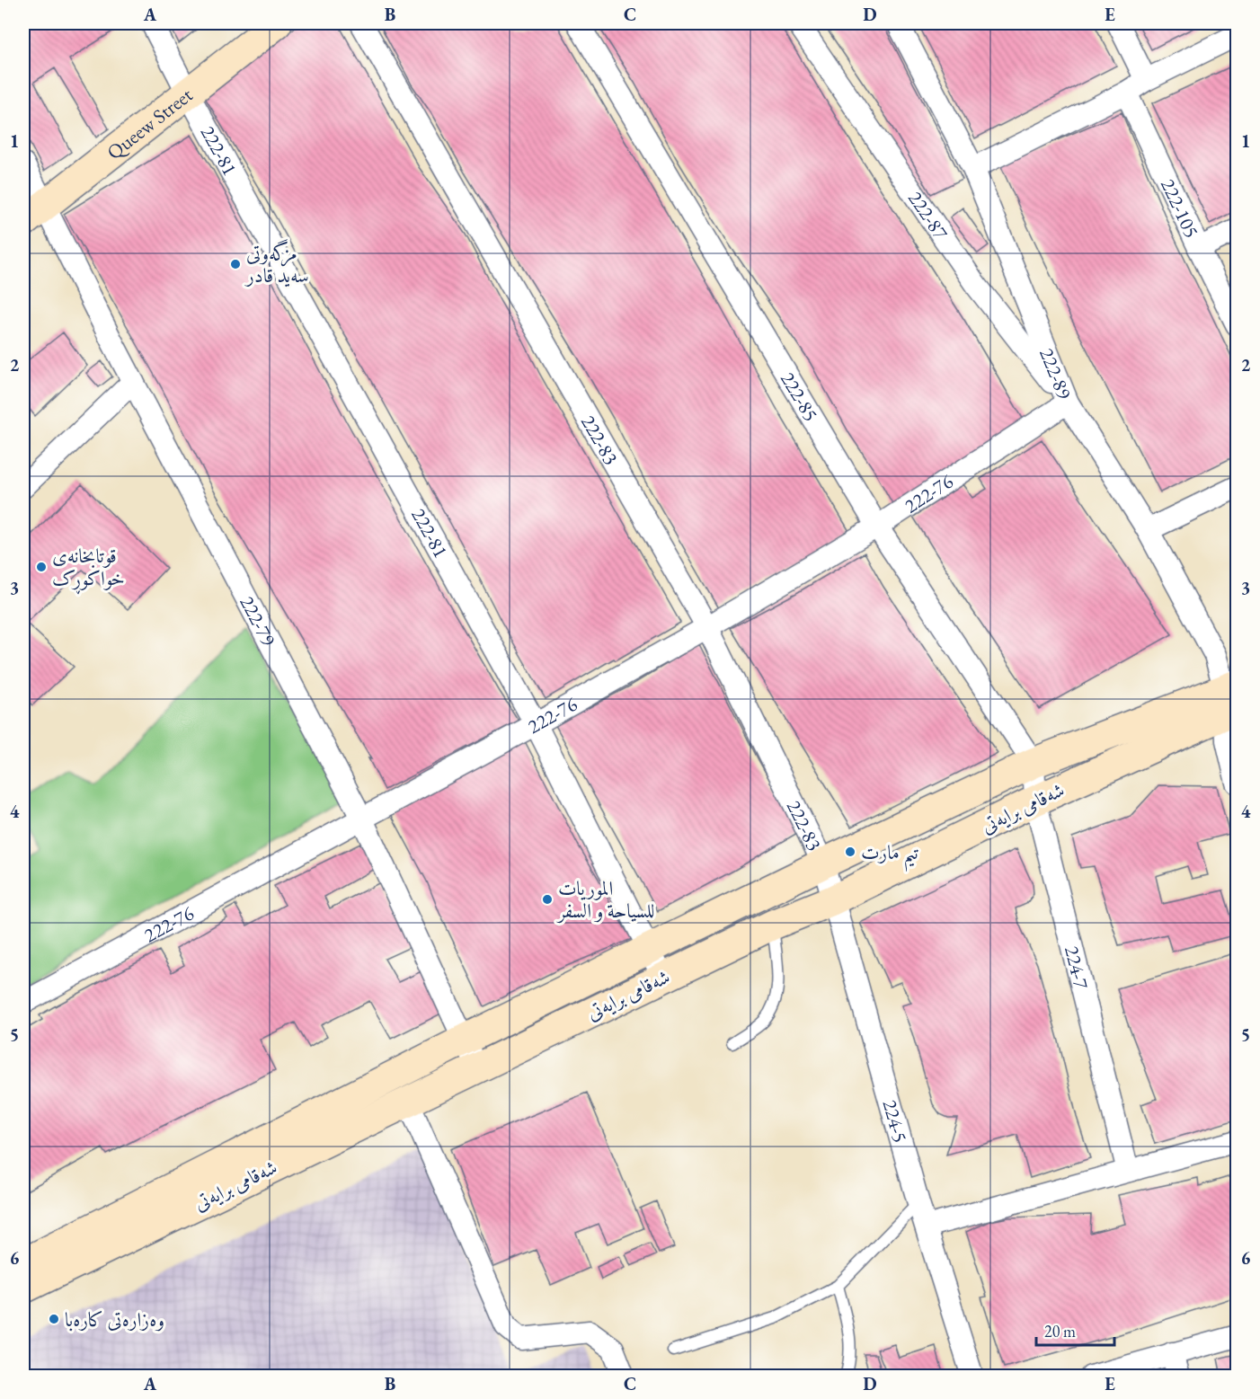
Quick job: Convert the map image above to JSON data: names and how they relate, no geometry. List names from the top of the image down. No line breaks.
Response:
{"streets":{"main road":["Queew Street","شەقامی برایەتی"],"street":["222-81","222-105","222-87","222-89","222-85","222-83","222-76","222-79","224-7","224-5"]},"crossings":[["Queew Street","222-81"],["Queew Street","222-79"],["222-81","222-76"],["222-81","شەقامی برایەتی"],["222-87","222-89"],["222-87","222-76"],["222-89","222-76"],["222-89","شەقامی برایەتی"],["222-85","222-76"],["222-85","شەقامی برایەتی"],["222-85","224-7"],["222-83","222-76"],["222-83","شەقامی برایەتی"],["222-83","224-5"],["222-76","222-79"],["222-79","شەقامی برایەتی"],["شەقامی برایەتی","224-7"],["شەقامی برایەتی","224-5"]],"places":["مزگەوتی سەید قادر","قوتابخانەی خواکوڕک","تيم مارت","الموريات للسياحة و السفر","وەزارەتی کارەبا"],"scale_bar":"20 m","grid":{"columns":["A","B","C","D","E"],"rows":["1","2","3","4","5","6"]}}
